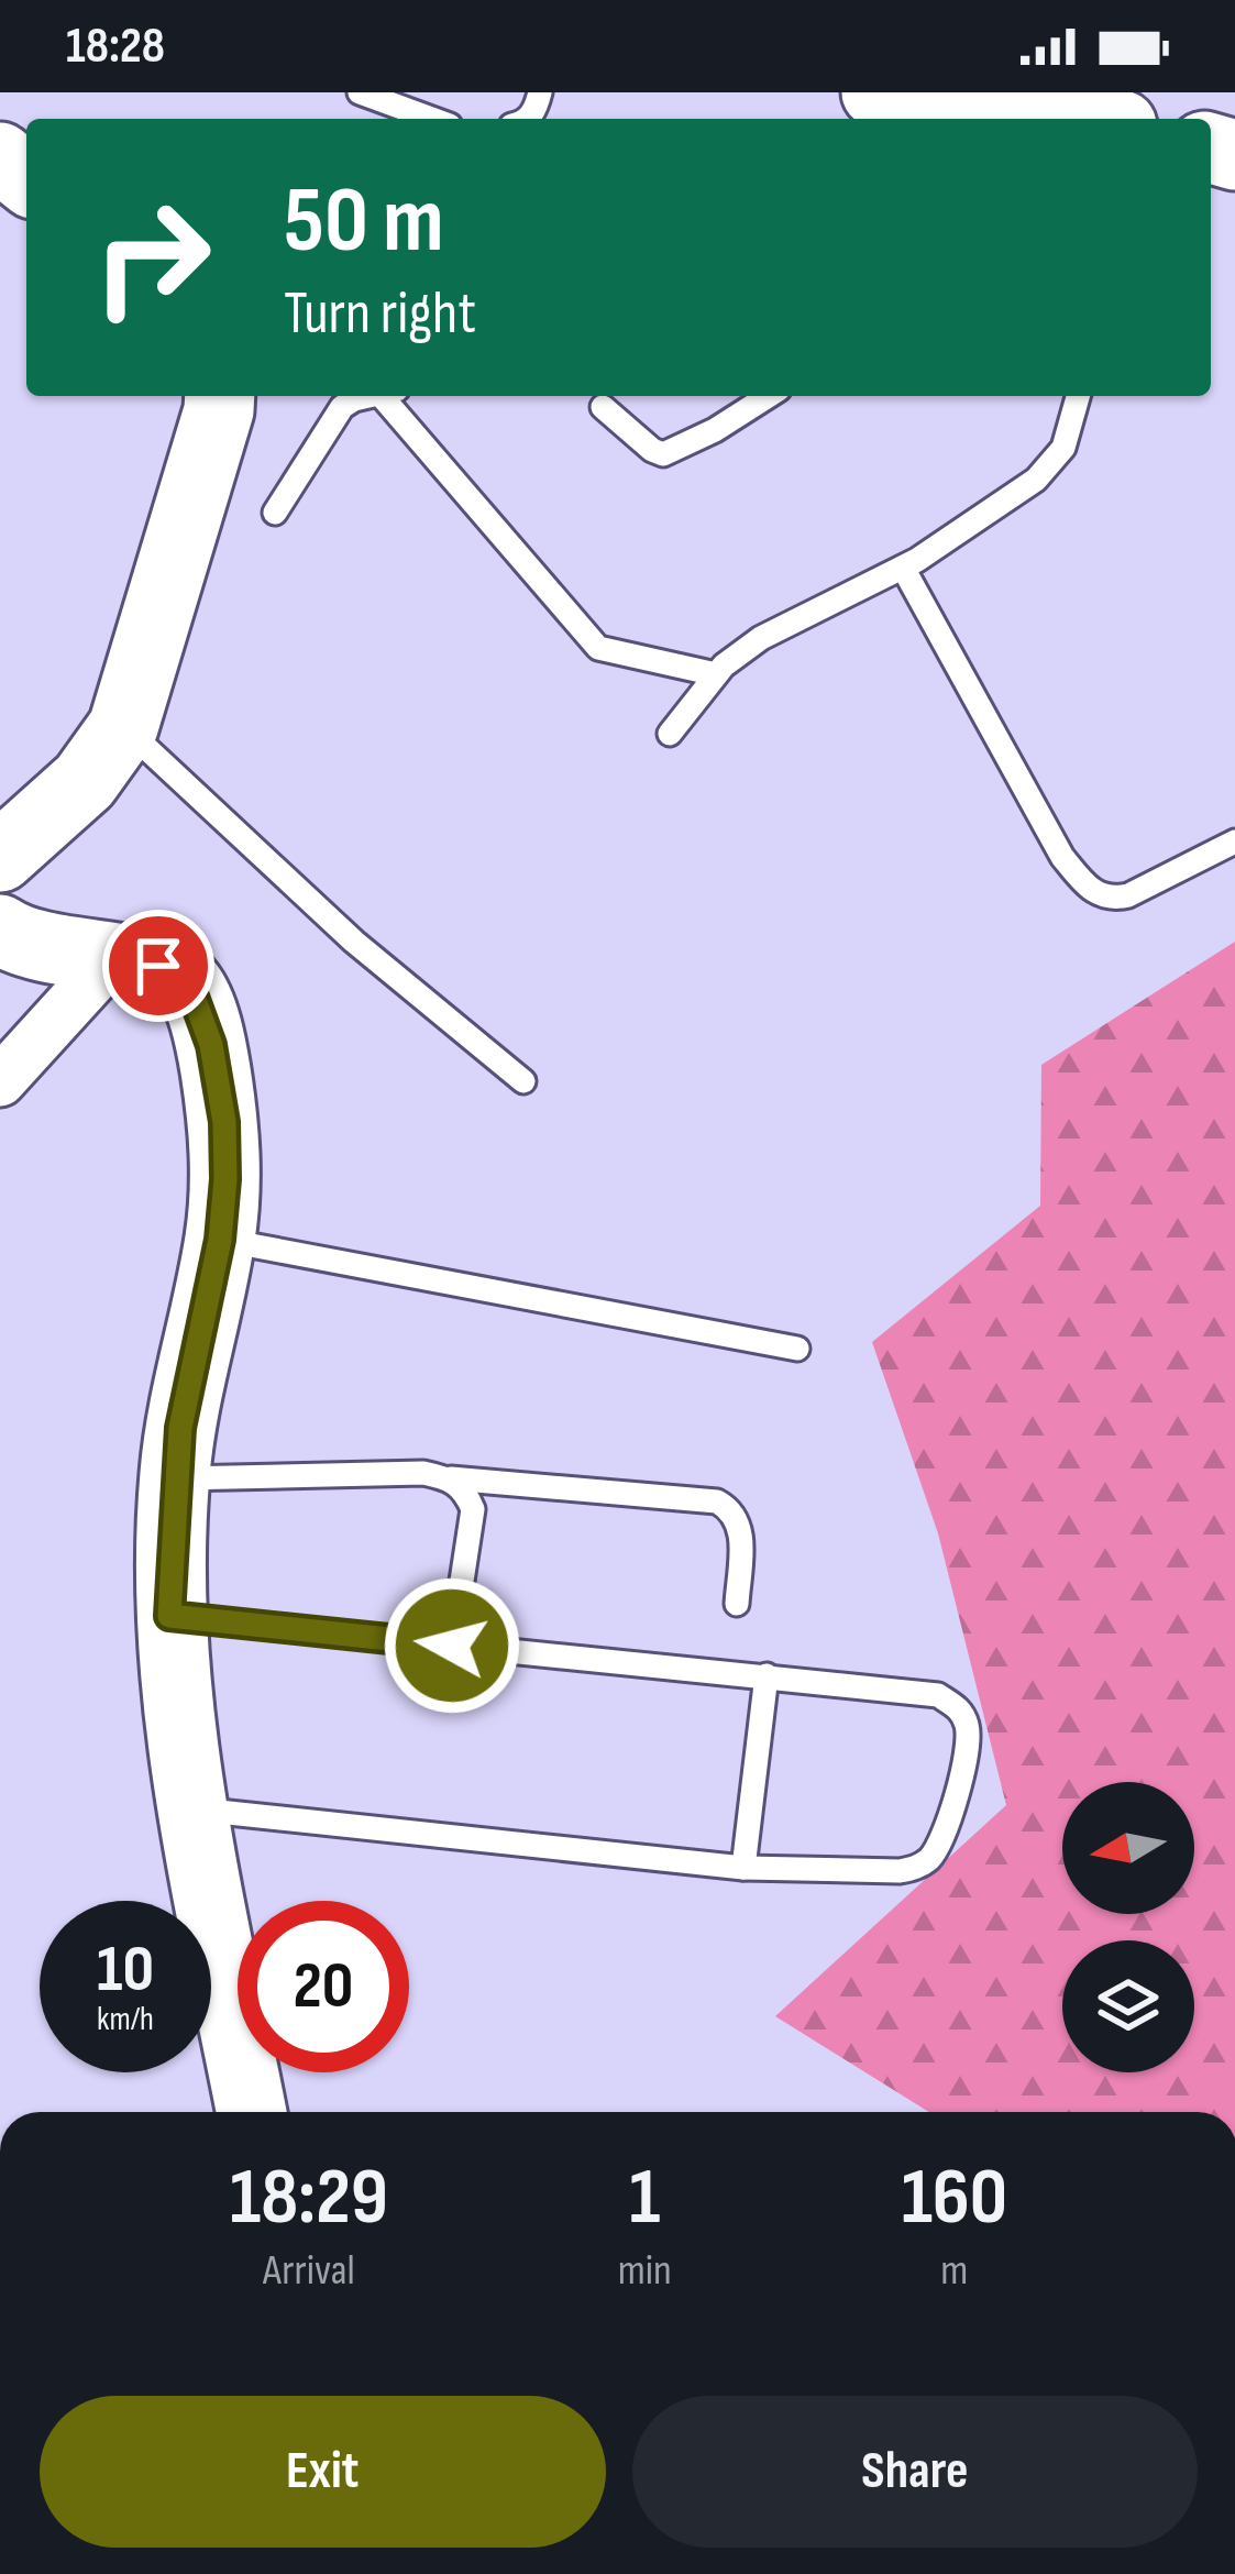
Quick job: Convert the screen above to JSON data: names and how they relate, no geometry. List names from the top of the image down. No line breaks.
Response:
{"north":"left","page":{"status":"18:28","turn":["50 m","Turn right"],"speed":"10 km/h","limit":"20","eta":["18:29","Arrival","1","min","160","m"],"buttons":["Exit","Share"]}}
